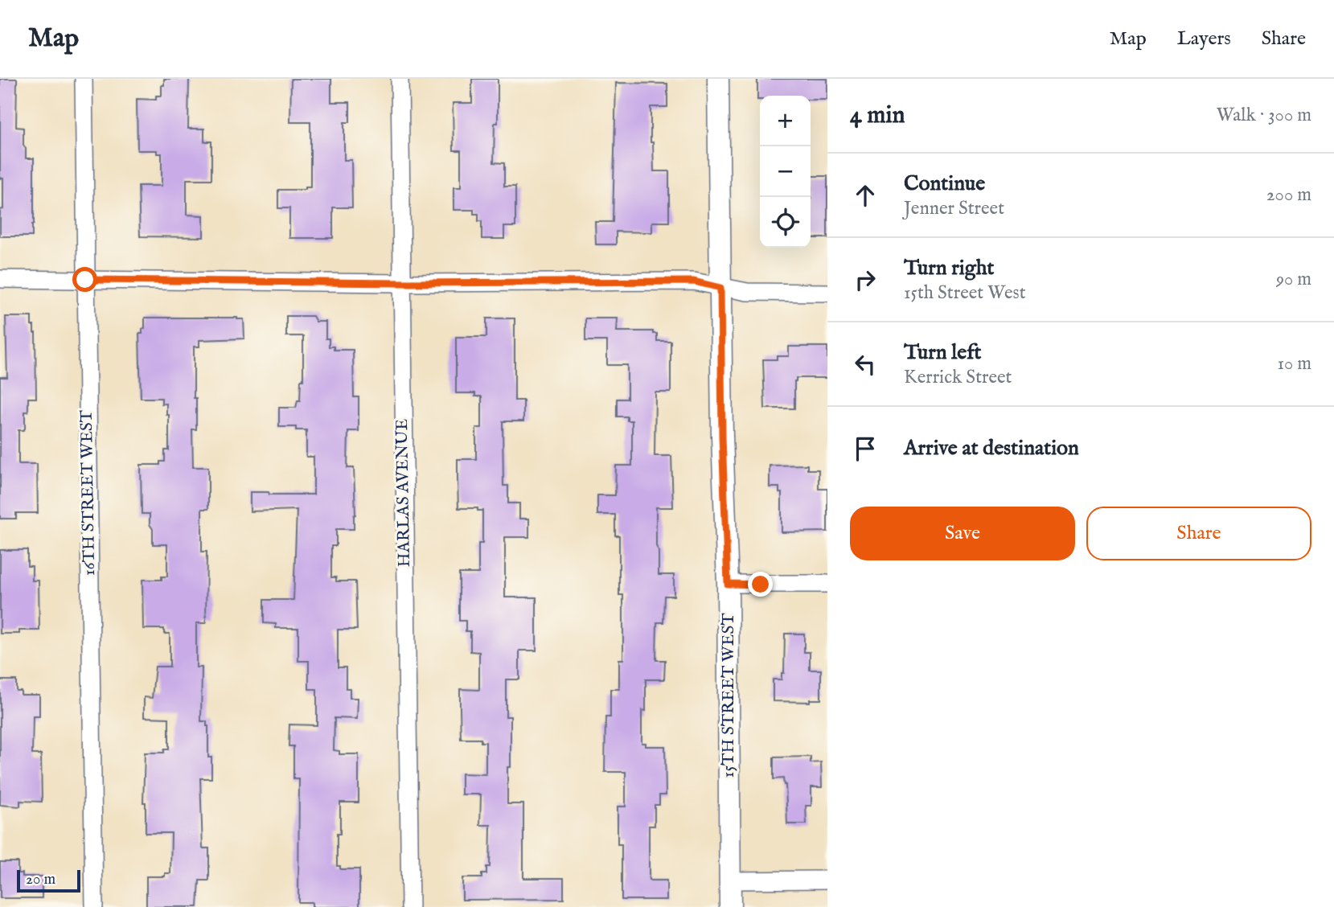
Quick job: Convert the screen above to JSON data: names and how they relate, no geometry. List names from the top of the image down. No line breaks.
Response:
{"streets":{"street":["16TH STREET WEST","HARLAS AVENUE","15TH STREET WEST"]},"scale_bar":"20 m","page":{"header":"Map","nav":["Map","Layers","Share"],"heading":["4 min","Walk · 300 m"],"map_buttons":["+","−"],"list":[["Continue","Jenner Street","200 m"],["Turn right","15th Street West","90 m"],["Turn left","Kerrick Street","10 m"],"Arrive at destination"],"buttons":["Save","Share"],"scale":"20 m"}}
